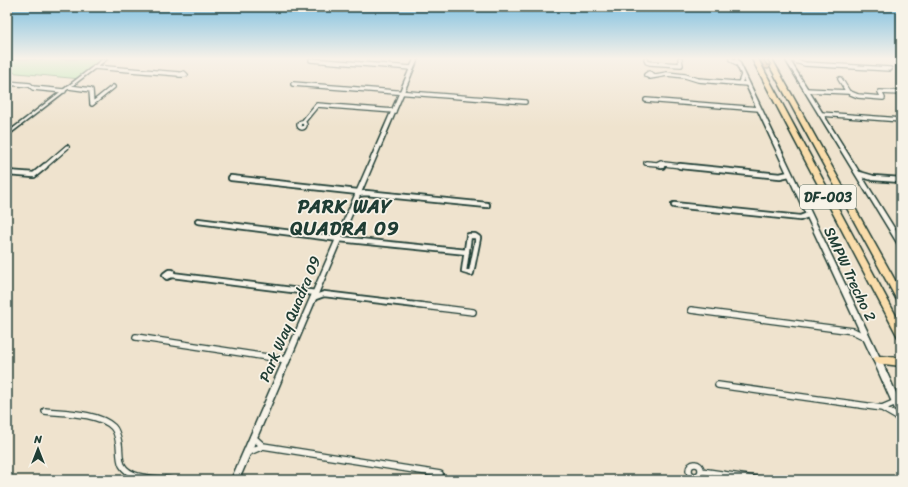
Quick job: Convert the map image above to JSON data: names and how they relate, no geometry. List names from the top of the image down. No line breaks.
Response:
{"streets":{"highway":["DF-003"],"street":["SMPW Trecho 2","Park Way Quadra 09"]},"districts":["PARK WAY QUADRA 09"],"north":"top"}
